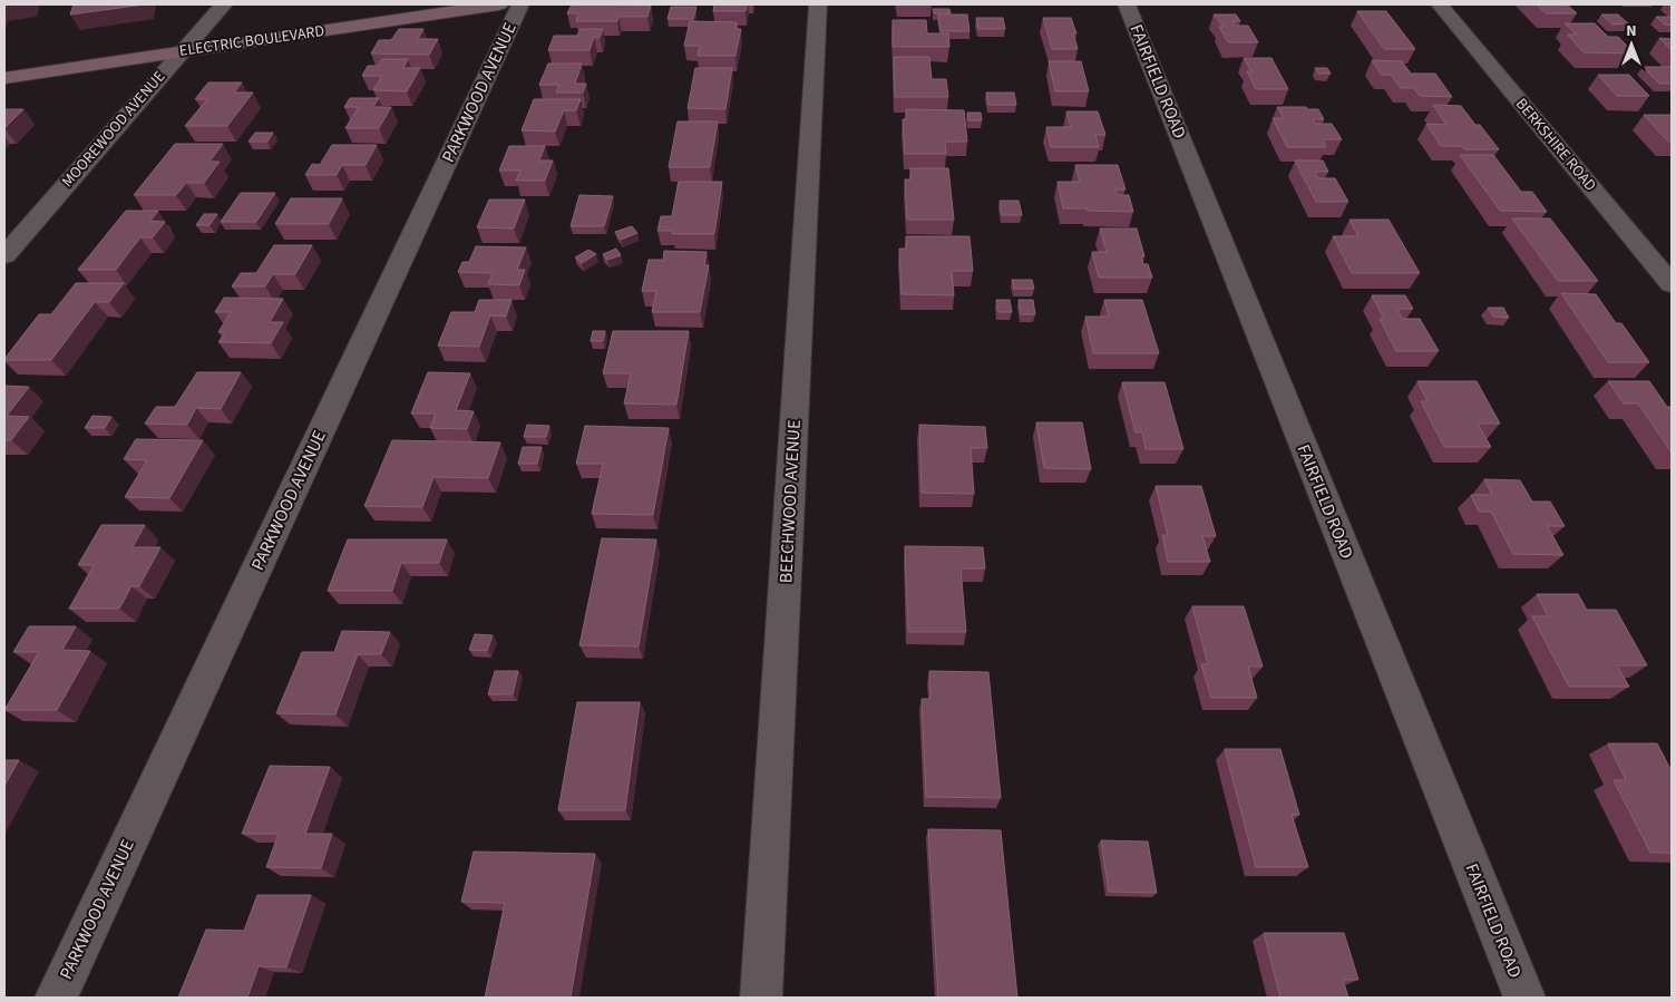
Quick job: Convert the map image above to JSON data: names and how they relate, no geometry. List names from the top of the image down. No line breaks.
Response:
{"streets":{"street":["ELECTRIC BOULEVARD","FAIRFIELD ROAD","PARKWOOD AVENUE","MOOREWOOD AVENUE","BERKSHIRE ROAD","BEECHWOOD AVENUE"]},"crossings":[["ELECTRIC BOULEVARD","MOOREWOOD AVENUE"]],"north":"top"}
